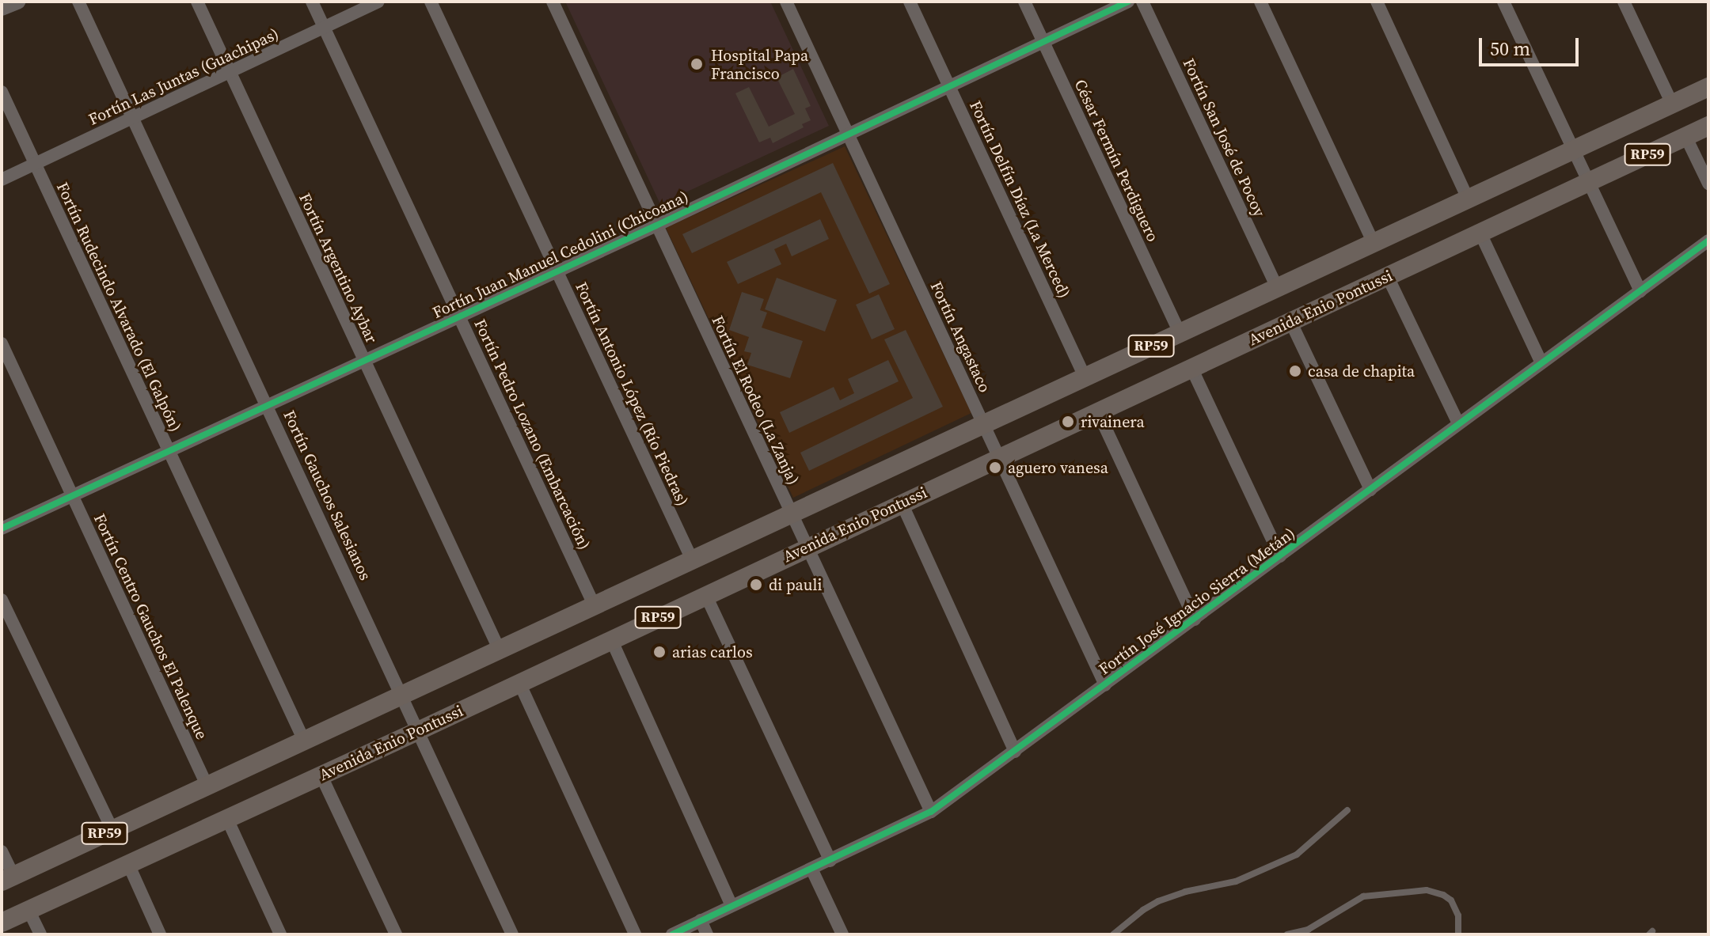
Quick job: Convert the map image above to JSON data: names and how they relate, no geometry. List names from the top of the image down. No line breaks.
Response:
{"streets":{"main road":["RP59","Avenida Enio Pontussi"],"street":["Fortín Las Juntas (Guachipas)","Fortín San José de Pocoy","César Fermín Perdiguero","Fortín Delfín Díaz (La Merced)","Fortín Juan Manuel Cedolini (Chicoana)","Fortín Argentino Aybar","Fortín Rudecindo Alvarado (El Galpón)","Fortín Angastaco","Fortín Antonio López (Río Piedras)","Fortín El Rodeo (La Zanja)","Fortín Pedro Lozano (Embarcación)","Fortín Gauchos Salesianos","Fortín José Ignacio Sierra (Metán)","Fortín Centro Gauchos El Palenque"]},"crossings":[["Fortín Las Juntas (Guachipas)","Fortín Argentino Aybar"],["Fortín Las Juntas (Guachipas)","Fortín Rudecindo Alvarado (El Galpón)"],["Fortín Las Juntas (Guachipas)","Fortín Pedro Lozano (Embarcación)"],["Fortín Las Juntas (Guachipas)","Fortín Gauchos Salesianos"],["Fortín San José de Pocoy","RP59"],["RP59","César Fermín Perdiguero"],["RP59","Fortín Delfín Díaz (La Merced)"],["RP59","Fortín Argentino Aybar"],["RP59","Fortín Rudecindo Alvarado (El Galpón)"],["RP59","Fortín Angastaco"],["RP59","Fortín Antonio López (Río Piedras)"],["RP59","Fortín El Rodeo (La Zanja)"],["RP59","Fortín Pedro Lozano (Embarcación)"],["RP59","Fortín Gauchos Salesianos"],["RP59","Fortín Centro Gauchos El Palenque"],["César Fermín Perdiguero","Fortín Juan Manuel Cedolini (Chicoana)"],["Fortín Delfín Díaz (La Merced)","Fortín Juan Manuel Cedolini (Chicoana)"],["Fortín Juan Manuel Cedolini (Chicoana)","Fortín Argentino Aybar"],["Fortín Juan Manuel Cedolini (Chicoana)","Fortín Rudecindo Alvarado (El Galpón)"],["Fortín Juan Manuel Cedolini (Chicoana)","Fortín Angastaco"],["Fortín Juan Manuel Cedolini (Chicoana)","Fortín Antonio López (Río Piedras)"],["Fortín Juan Manuel Cedolini (Chicoana)","Fortín El Rodeo (La Zanja)"],["Fortín Juan Manuel Cedolini (Chicoana)","Fortín Pedro Lozano (Embarcación)"],["Fortín Juan Manuel Cedolini (Chicoana)","Fortín Gauchos Salesianos"],["Fortín Juan Manuel Cedolini (Chicoana)","Fortín Centro Gauchos El Palenque"],["Avenida Enio Pontussi","Fortín Angastaco"],["Avenida Enio Pontussi","Fortín El Rodeo (La Zanja)"],["Avenida Enio Pontussi","Fortín Gauchos Salesianos"],["Fortín Angastaco","Fortín José Ignacio Sierra (Metán)"],["Fortín El Rodeo (La Zanja)","Fortín José Ignacio Sierra (Metán)"]],"places":["Hospital Papa Francisco","casa de chapita","rivainera","aguero vanesa","di pauli","arias carlos"],"scale_bar":"50 m"}
